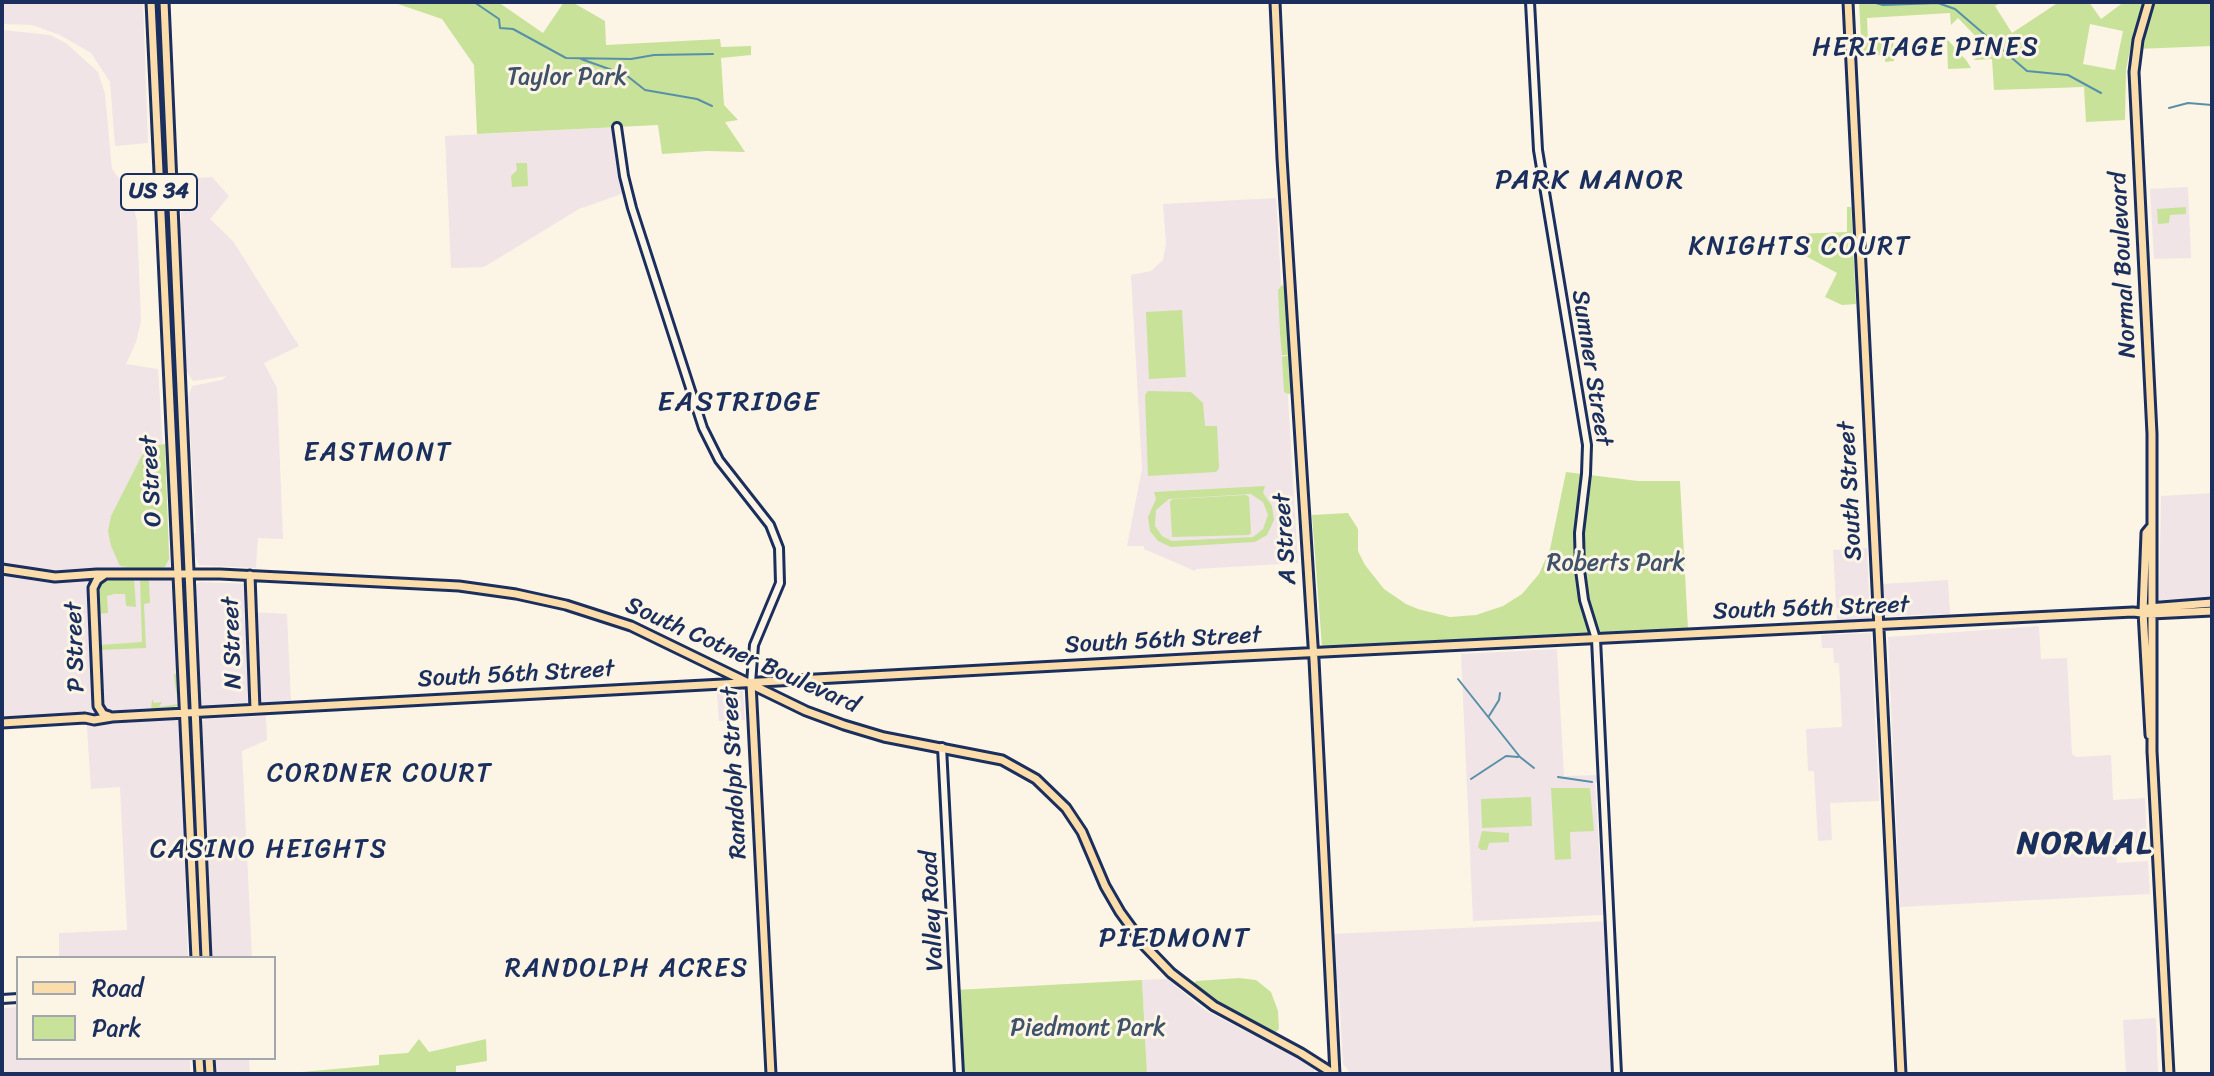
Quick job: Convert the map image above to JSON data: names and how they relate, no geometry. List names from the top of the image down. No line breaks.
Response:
{"streets":{"main road":["US 34","Normal Boulevard","O Street","South Street","A Street","South 56th Street","N Street","P Street","South Cotner Boulevard","Randolph Street"],"street":["Sumner Street","Valley Road"]},"crossings":[["Normal Boulevard","South 56th Street"],["Sumner Street","South 56th Street"],["O Street","South 56th Street"],["O Street","South Cotner Boulevard"],["South Street","South 56th Street"],["A Street","South 56th Street"],["A Street","South Cotner Boulevard"],["South 56th Street","N Street"],["South 56th Street","P Street"],["South 56th Street","South Cotner Boulevard"],["South 56th Street","Randolph Street"],["N Street","South Cotner Boulevard"],["P Street","South Cotner Boulevard"],["South Cotner Boulevard","Randolph Street"],["South Cotner Boulevard","Valley Road"]],"districts":["HERITAGE PINES","PARK MANOR","KNIGHTS COURT","EASTRIDGE","EASTMONT","CORDNER COURT","NORMAL","CASINO HEIGHTS","PIEDMONT","RANDOLPH ACRES"],"parks":["Taylor Park","Roberts Park","Piedmont Park"],"legend":["Road","Park"]}
